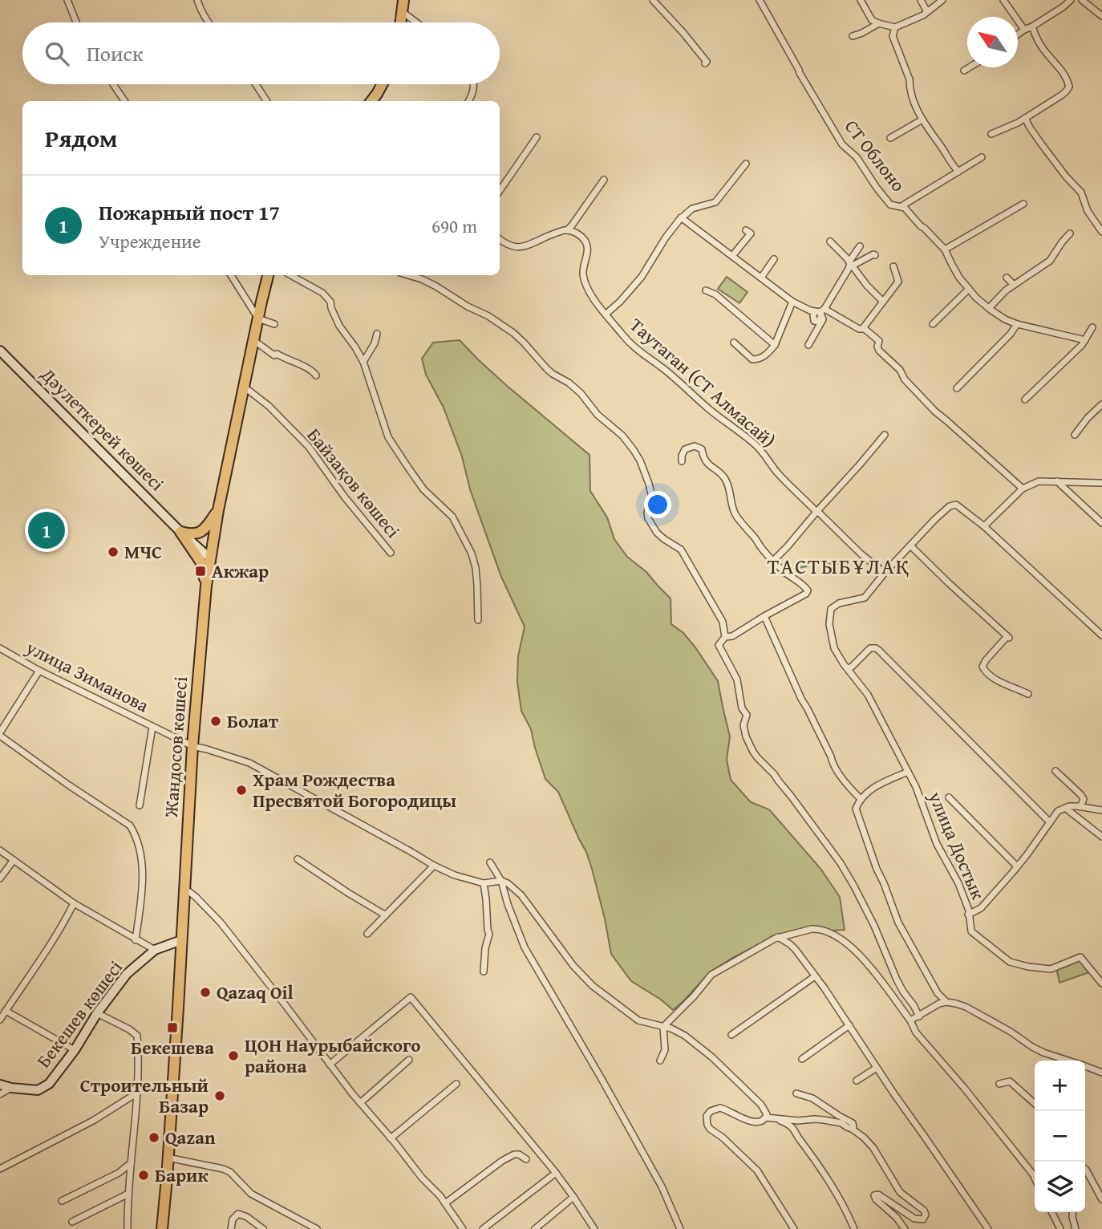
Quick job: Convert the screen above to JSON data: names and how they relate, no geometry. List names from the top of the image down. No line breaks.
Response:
{"streets":{"main road":["Дәулеткерей көшесі","Жандосов көшесі","Бекешев көшесі"],"street":["СТ Облоно","Таутаган (СТ Алмасай)","Байзақов көшесі","улица Зиманова","улица Достык"]},"crossings":[["Таутаган (СТ Алмасай)","улица Достык"],["Дәулеткерей көшесі","Жандосов көшесі"],["Байзақов көшесі","Жандосов көшесі"],["улица Зиманова","Жандосов көшесі"],["Жандосов көшесі","Бекешев көшесі"]],"districts":["ТАСТЫБҰЛАҚ"],"places":{"other":["МЧС","Болат","Храм Рождества Пресвятой Богородицы","Qazaq Oil","ЦОН Наурыбайского района","Строительный Базар","Qazan","Барик"],"transit":["Акжар","Бекешева"]},"north":"top left","page":{"search":"Поиск","heading":"Рядом","list":[{"mark":"1","name":"Пожарный пост 17","note":"Учреждение","value":"690 m"}],"pins":"1","map_buttons":["+","−"]}}
